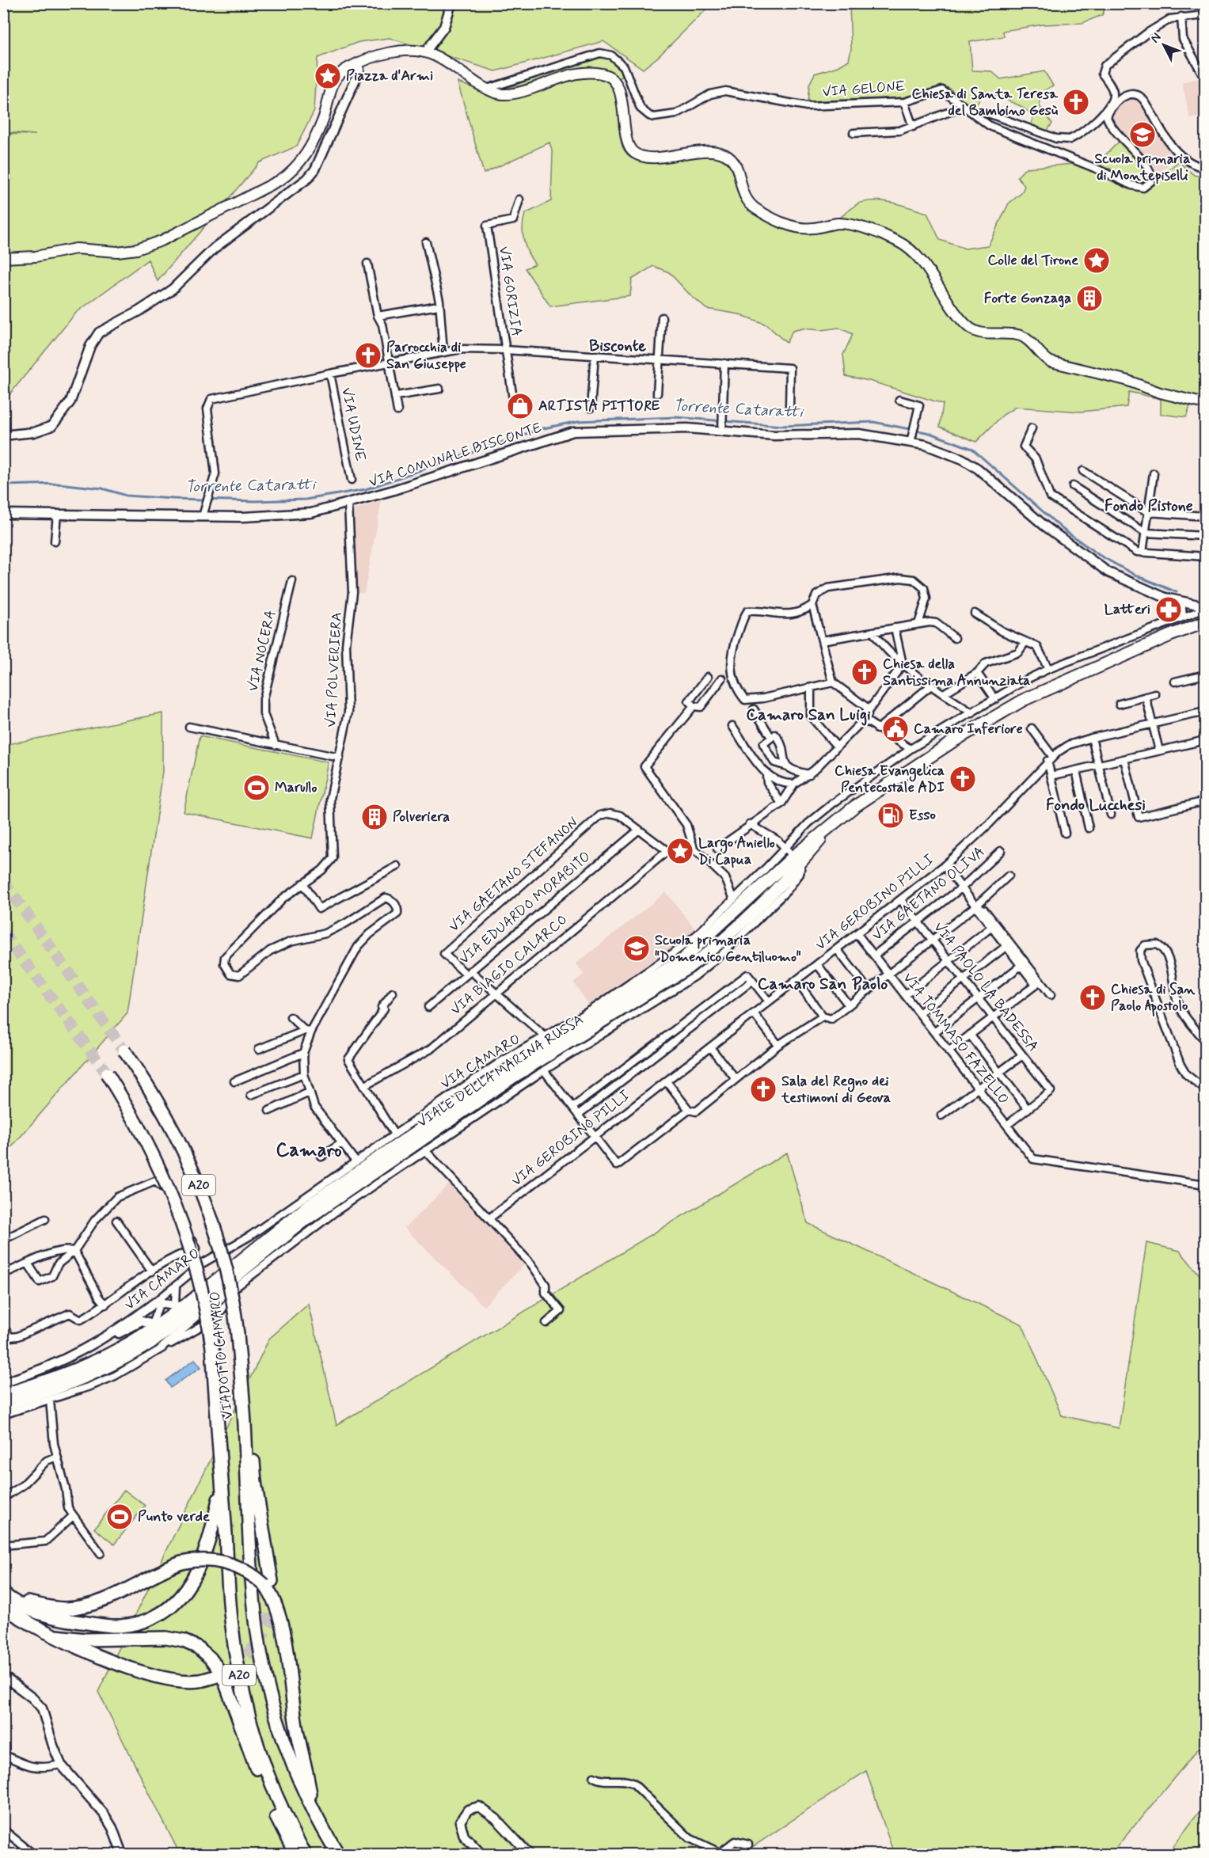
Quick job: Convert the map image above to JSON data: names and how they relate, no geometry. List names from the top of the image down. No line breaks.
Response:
{"streets":{"highway":["A20","VIADOTTO CAMARO"],"main road":["VIALE DELLA MARINA RUSSA"],"street":["VIA GELONE","VIA GORIZIA","VIA UDINE","VIA COMUNALE BISCONTE","VIA NOCERA","VIA POLVERIERA","VIA GAETANO STEFANON","VIA GAETANO OLIVA","VIA GEROBINO PILLI","VIA EDUARDO MORABITO","VIA BIAGIO CALARCO","VIA PAOLO LA BADESSA","VIA TOMMASO FAZELLO","VIA CAMARO"]},"crossings":[["VIA COMUNALE BISCONTE","VIA POLVERIERA"],["VIA COMUNALE BISCONTE","VIA CAMARO"],["VIA POLVERIERA","VIA CAMARO"],["VIA GAETANO STEFANON","VIA EDUARDO MORABITO"],["VIA GAETANO OLIVA","VIA PAOLO LA BADESSA"],["VIA GAETANO OLIVA","VIA TOMMASO FAZELLO"],["VIA GEROBINO PILLI","VIA PAOLO LA BADESSA"],["VIA GEROBINO PILLI","VIA TOMMASO FAZELLO"],["A20","VIADOTTO CAMARO"]],"districts":["Bisconte","Fondo Pistone","Camaro San Luigi","Fondo Lucchesi","Camaro San Paolo","Camaro"],"water":["Torrente Cataratti"],"places":{"place":["Piazza d'Armi","Colle del Tirone","Largo Aniello Di Capua"],"church":["Chiesa di Santa Teresa del Bambino Gesù","Parrocchia di San Giuseppe","Chiesa della Santissima Annunziata","Chiesa Evangelica Pentecostale ADI","Chiesa di San Paolo Apostolo","Sala del Regno dei testimoni di Geova"],"school or university":["Scuola primaria di Montepiselli","Scuola primaria \"Domenico Gentiluomo\""],"building":["Forte Gonzaga","Polveriera"],"shop":["ARTISTA PITTORE"],"pharmacy":["Latteri"],"public building":["Camaro Inferiore"],"sports":["Marullo","Punto verde"],"fuel station":["Esso"]},"north":"top left"}
